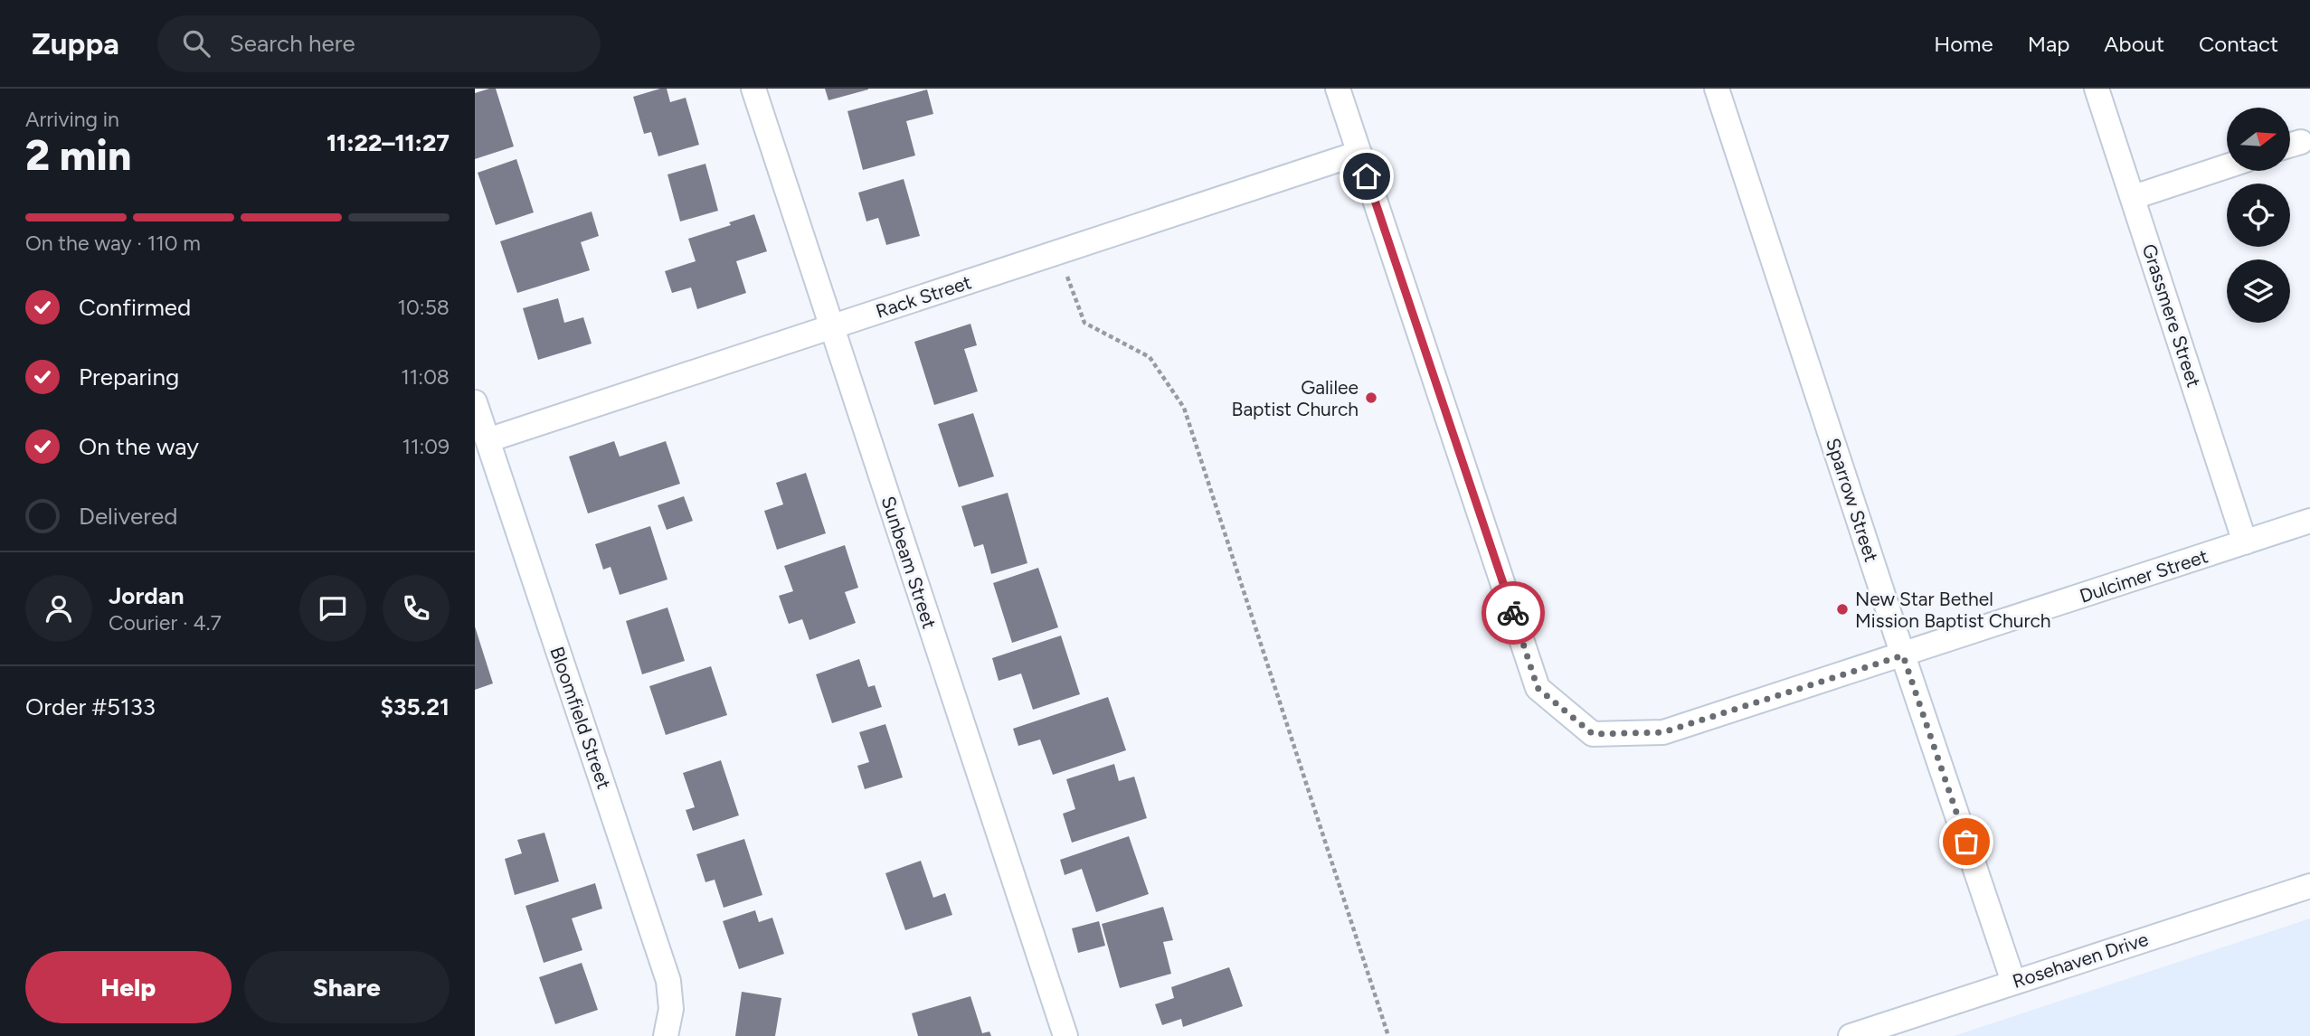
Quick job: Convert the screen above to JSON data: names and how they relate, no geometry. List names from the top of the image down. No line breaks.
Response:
{"streets":{"street":["Rack Street","Grassmere Street","Sparrow Street","Sunbeam Street","Dulcimer Street","Bloomfield Street","Rosehaven Drive"]},"crossings":[["Rack Street","Sunbeam Street"],["Rack Street","Dulcimer Street"],["Rack Street","Bloomfield Street"],["Grassmere Street","Dulcimer Street"],["Sparrow Street","Dulcimer Street"],["Sparrow Street","Rosehaven Drive"]],"places":["Galilee Baptist Church","New Star Bethel Mission Baptist Church"],"north":"right","page":{"header":"Zuppa","search":"Search here","nav":["Home","Map","About","Contact"],"heading":["2 min","Arriving in","11:22–11:27"],"panel":["Jordan","Courier · 4.7","Order #5133","$35.21"],"bar":"On the way · 110 m","list":[["Confirmed","10:58"],["Preparing","11:08"],["On the way","11:09"],"Delivered"],"buttons":["Help","Share"]}}
